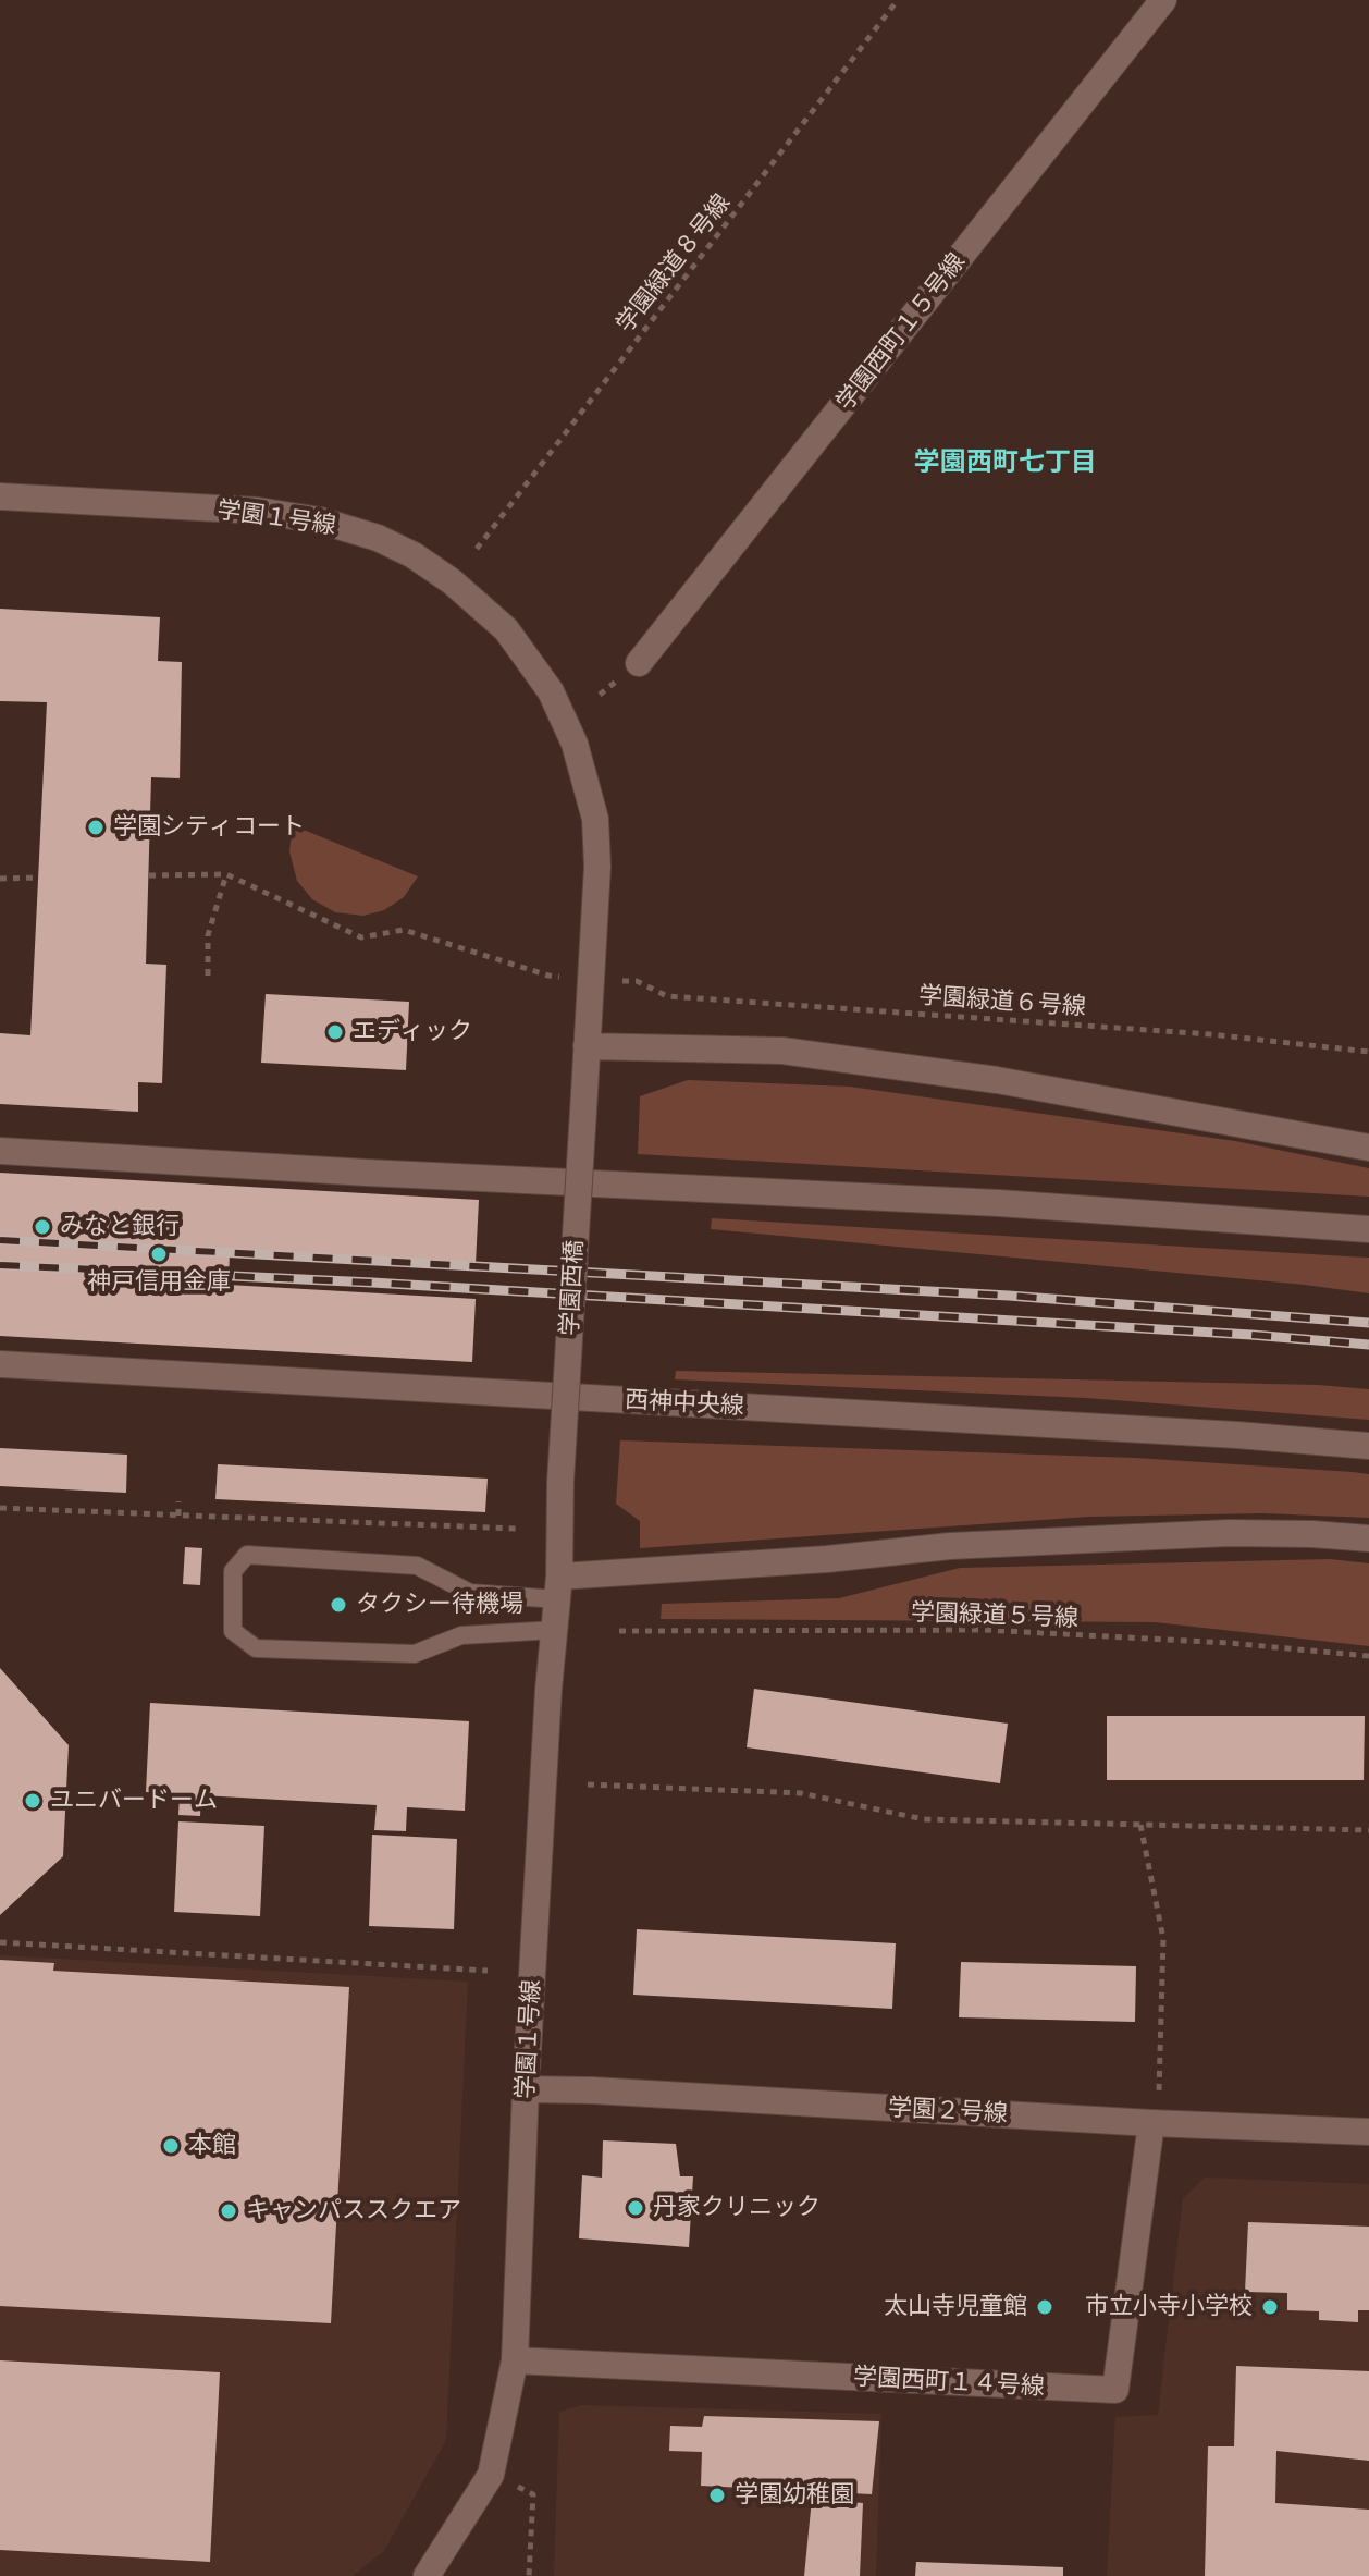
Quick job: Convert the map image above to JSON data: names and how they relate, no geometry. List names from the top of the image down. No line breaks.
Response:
{"streets":{"street":["学園西町１５号線","学園１号線","学園西橋","西神中央線","学園２号線","学園西町１４号線"],"path":["学園緑道８号線","学園緑道６号線","学園緑道５号線"]},"crossings":[["学園１号線","学園西橋"],["学園１号線","学園２号線"],["学園１号線","学園西町１４号線"],["学園２号線","学園西町１４号線"]],"districts":["学園西町七丁目"],"places":["学園シティコート","エディック","みなと銀行","神戸信用金庫","タクシー待機場","ユニバードーム","本館","丹家クリニック","キャンパススクエア","太山寺児童館","市立小寺小学校","学園幼稚園"]}
